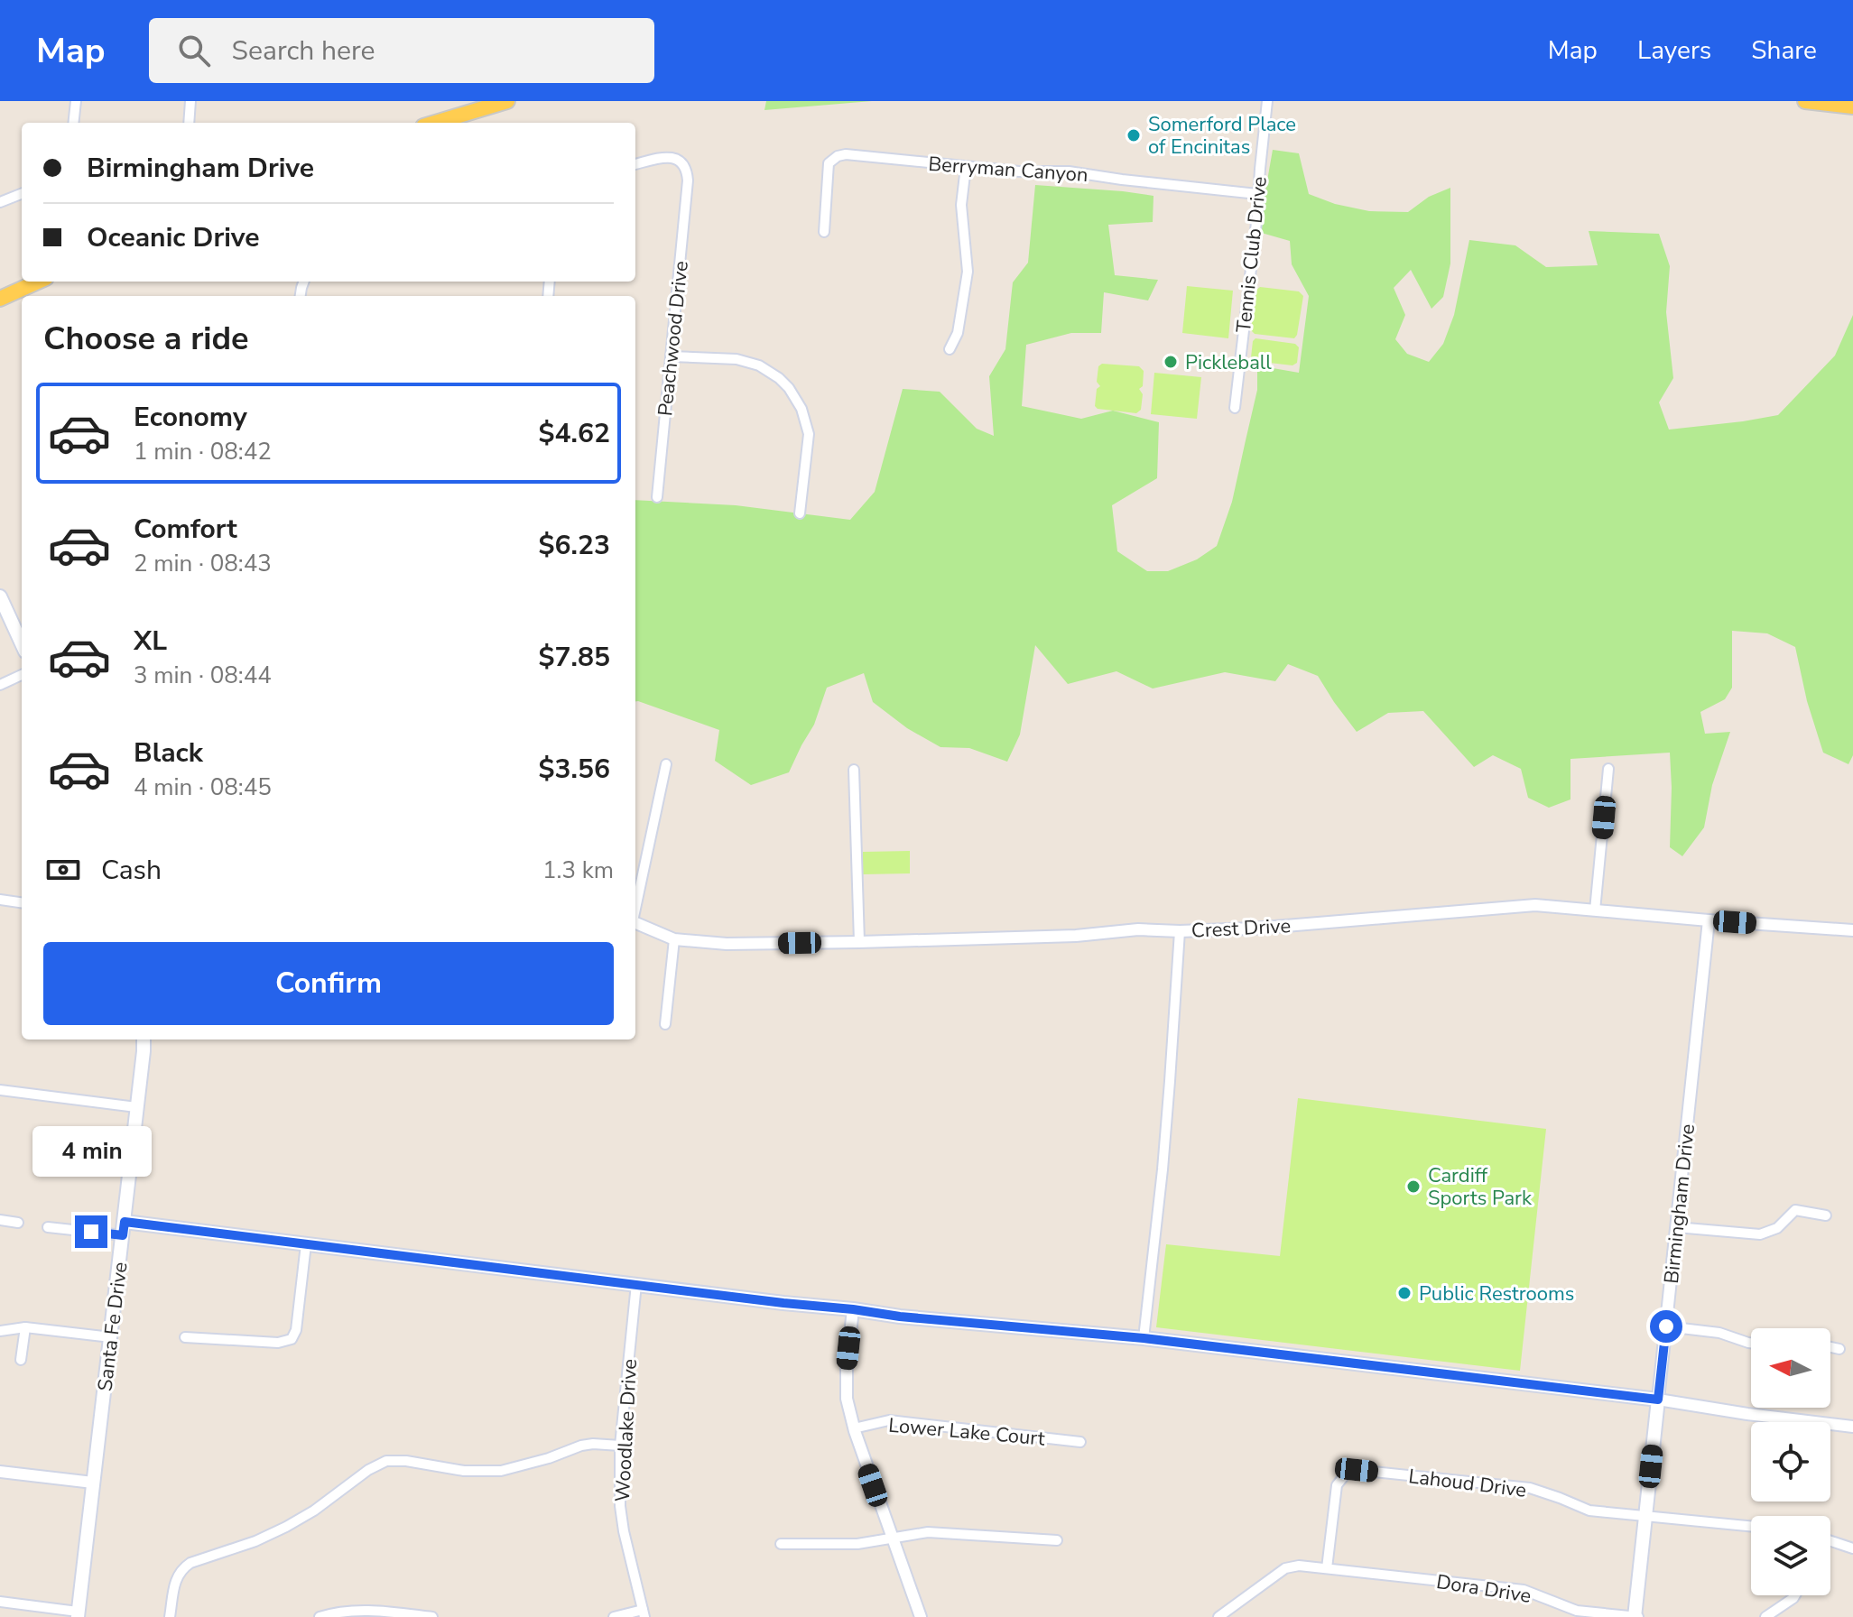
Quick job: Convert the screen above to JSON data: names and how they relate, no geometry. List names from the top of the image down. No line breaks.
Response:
{"streets":{"main road":["Birmingham Drive","Santa Fe Drive"],"street":["Berryman Canyon","Tennis Club Drive","Peachwood Drive","Crest Drive","Woodlake Drive","Lower Lake Court","Lahoud Drive","Dora Drive"]},"crossings":[["Berryman Canyon","Tennis Club Drive"],["Crest Drive","Birmingham Drive"],["Birmingham Drive","Lahoud Drive"],["Birmingham Drive","Dora Drive"],["Lahoud Drive","Dora Drive"]],"places":["Somerford Place of Encinitas","Pickleball","Cardiff Sports Park","Public Restrooms"],"north":"left","page":{"header":"Map","search":"Search here","nav":["Map","Layers","Share"],"banner":["Birmingham Drive","Oceanic Drive"],"heading":"Choose a ride","list":[{"name":"Economy","note":"1 min · 08:42","value":"$4.62"},{"name":"Comfort","note":"2 min · 08:43","value":"$6.23"},{"name":"XL","note":"3 min · 08:44","value":"$7.85"},{"name":"Black","note":"4 min · 08:45","value":"$3.56"}],"pay":["Cash","1.3 km"],"buttons":"Confirm","bubble":"4 min"}}
